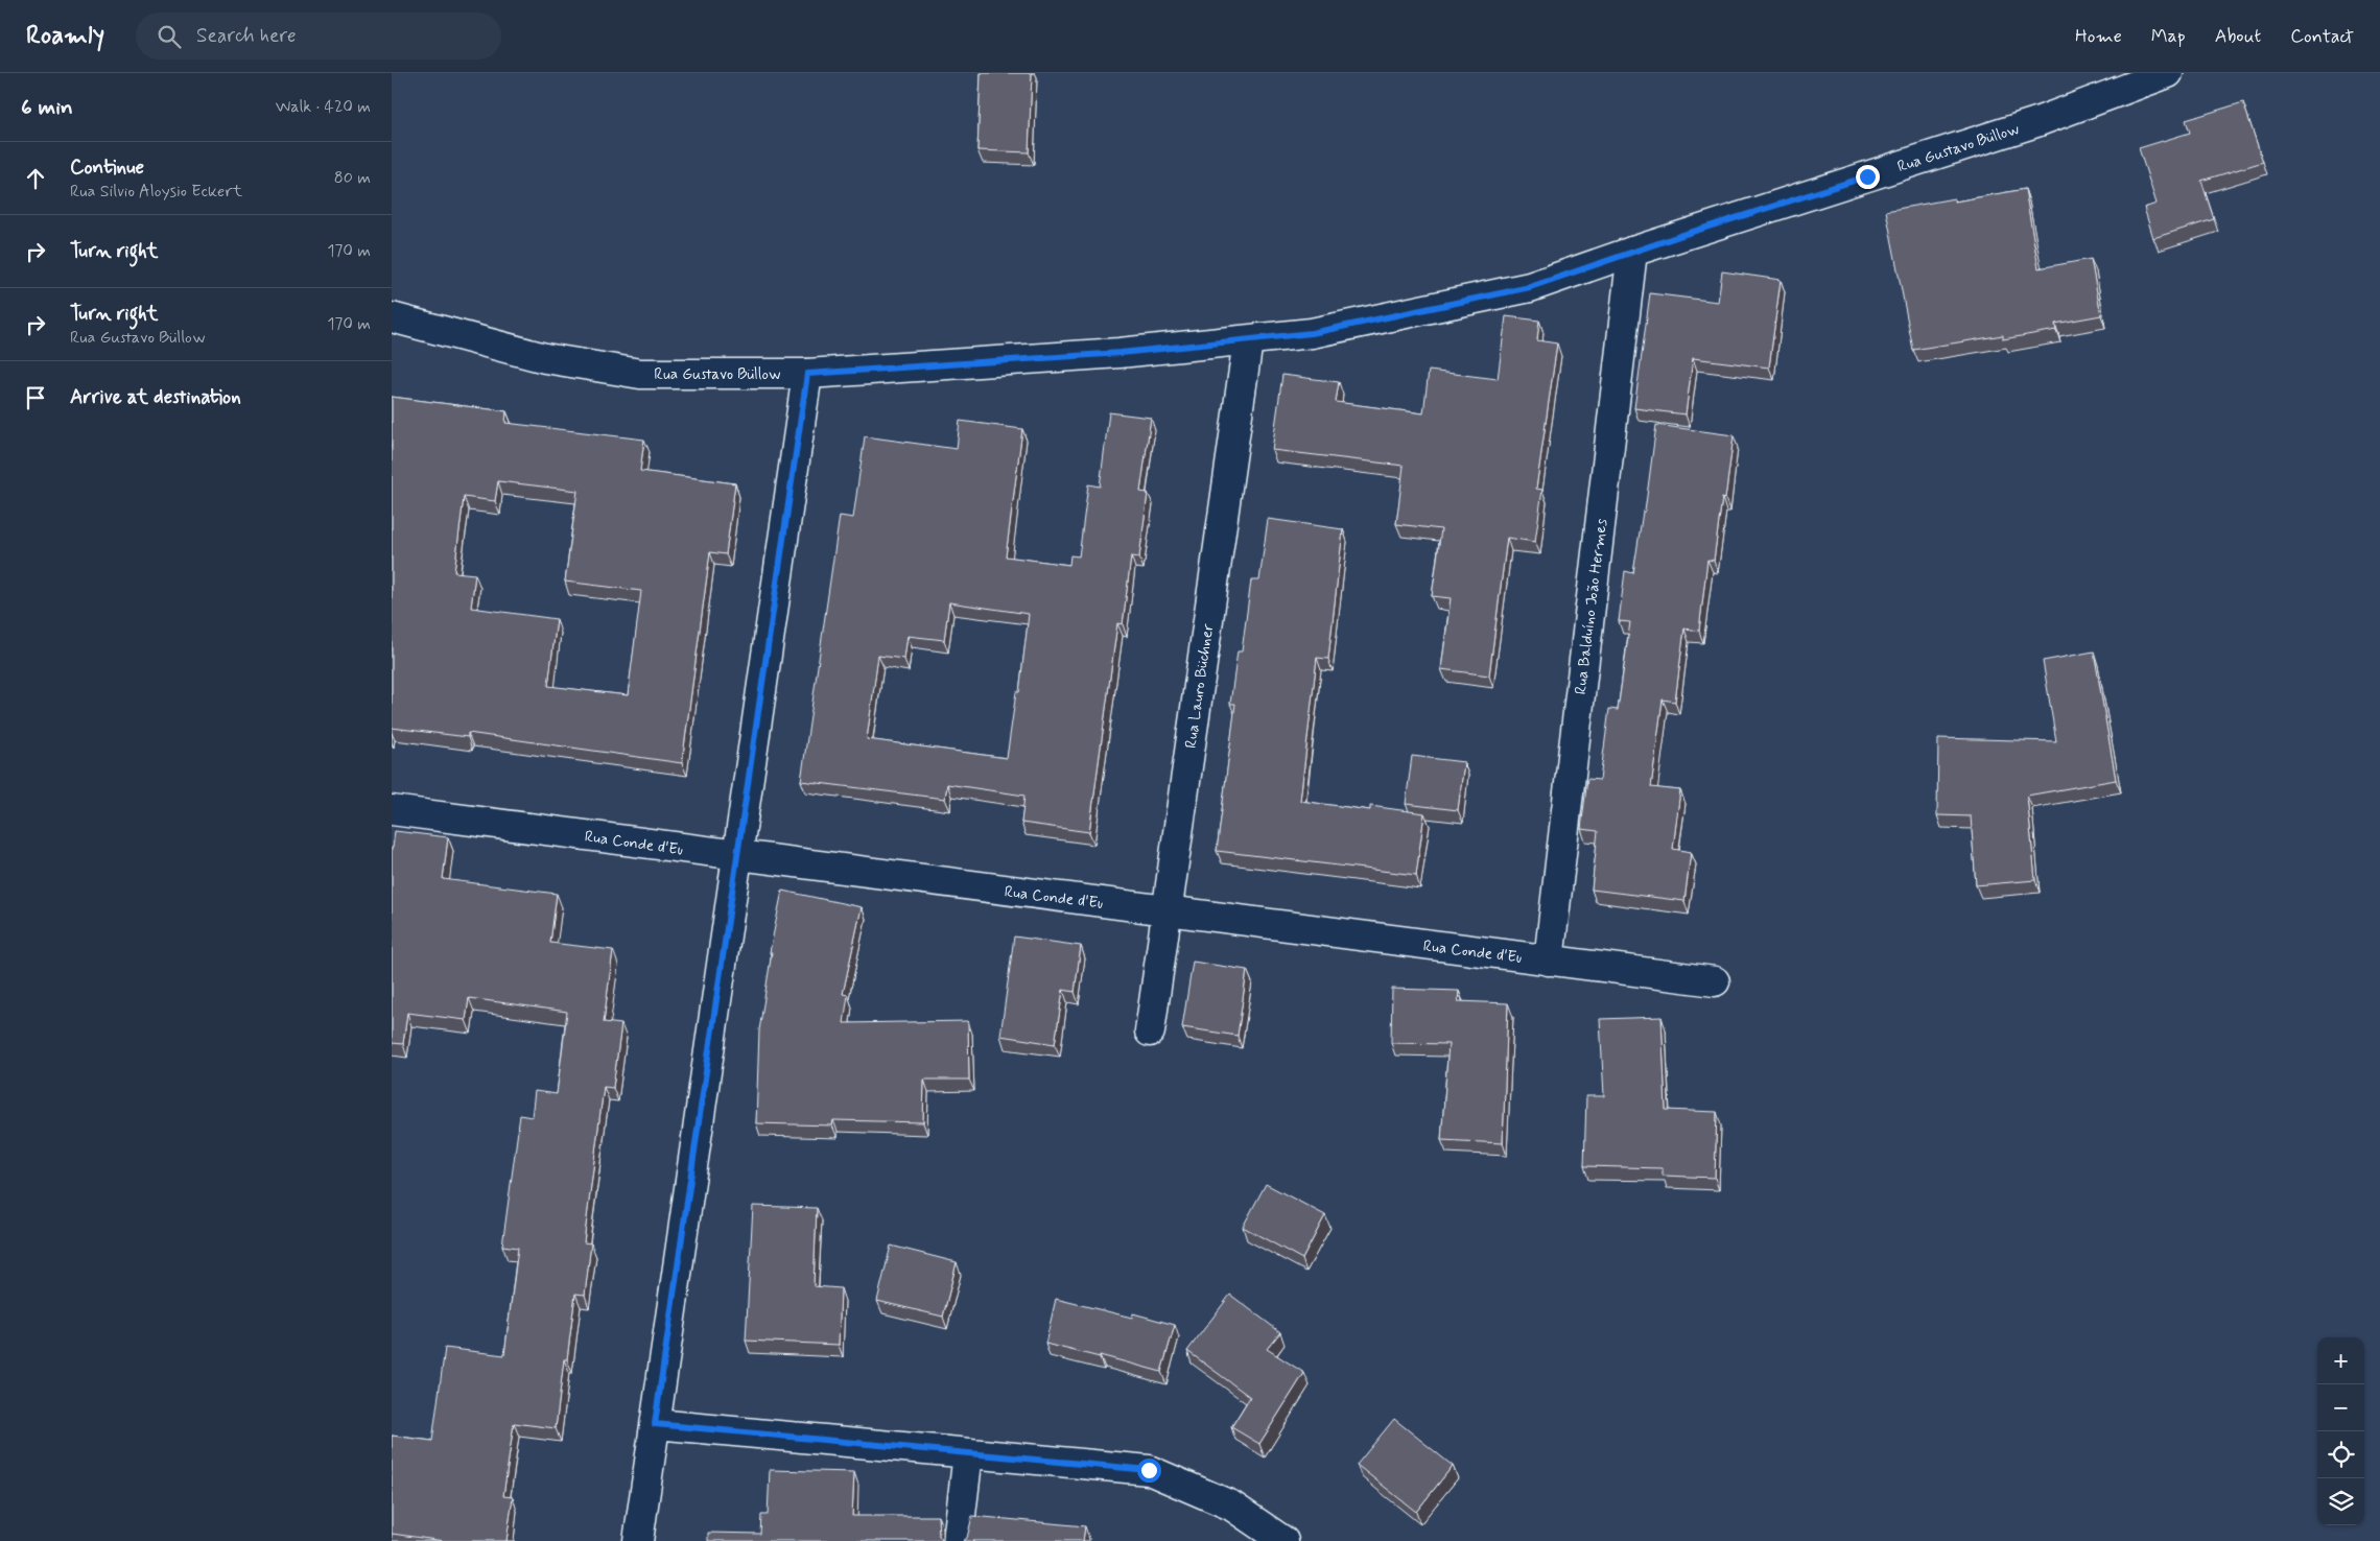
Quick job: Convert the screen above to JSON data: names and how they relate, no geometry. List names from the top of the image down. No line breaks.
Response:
{"streets":{"street":["Rua Gustavo Büllow","Rua Balduíno João Hermes","Rua Lauro Büchner","Rua Conde d'Eu"]},"crossings":[["Rua Gustavo Büllow","Rua Balduíno João Hermes"],["Rua Gustavo Büllow","Rua Lauro Büchner"],["Rua Balduíno João Hermes","Rua Conde d'Eu"],["Rua Lauro Büchner","Rua Conde d'Eu"]],"page":{"header":"Roamly","search":"Search here","nav":["Home","Map","About","Contact"],"heading":["6 min","Walk · 420 m"],"list":[["Continue","Rua Silvio Aloysio Eckert","80 m"],["Turn right","170 m"],["Turn right","Rua Gustavo Büllow","170 m"],"Arrive at destination"],"map_buttons":["+","−"]}}
